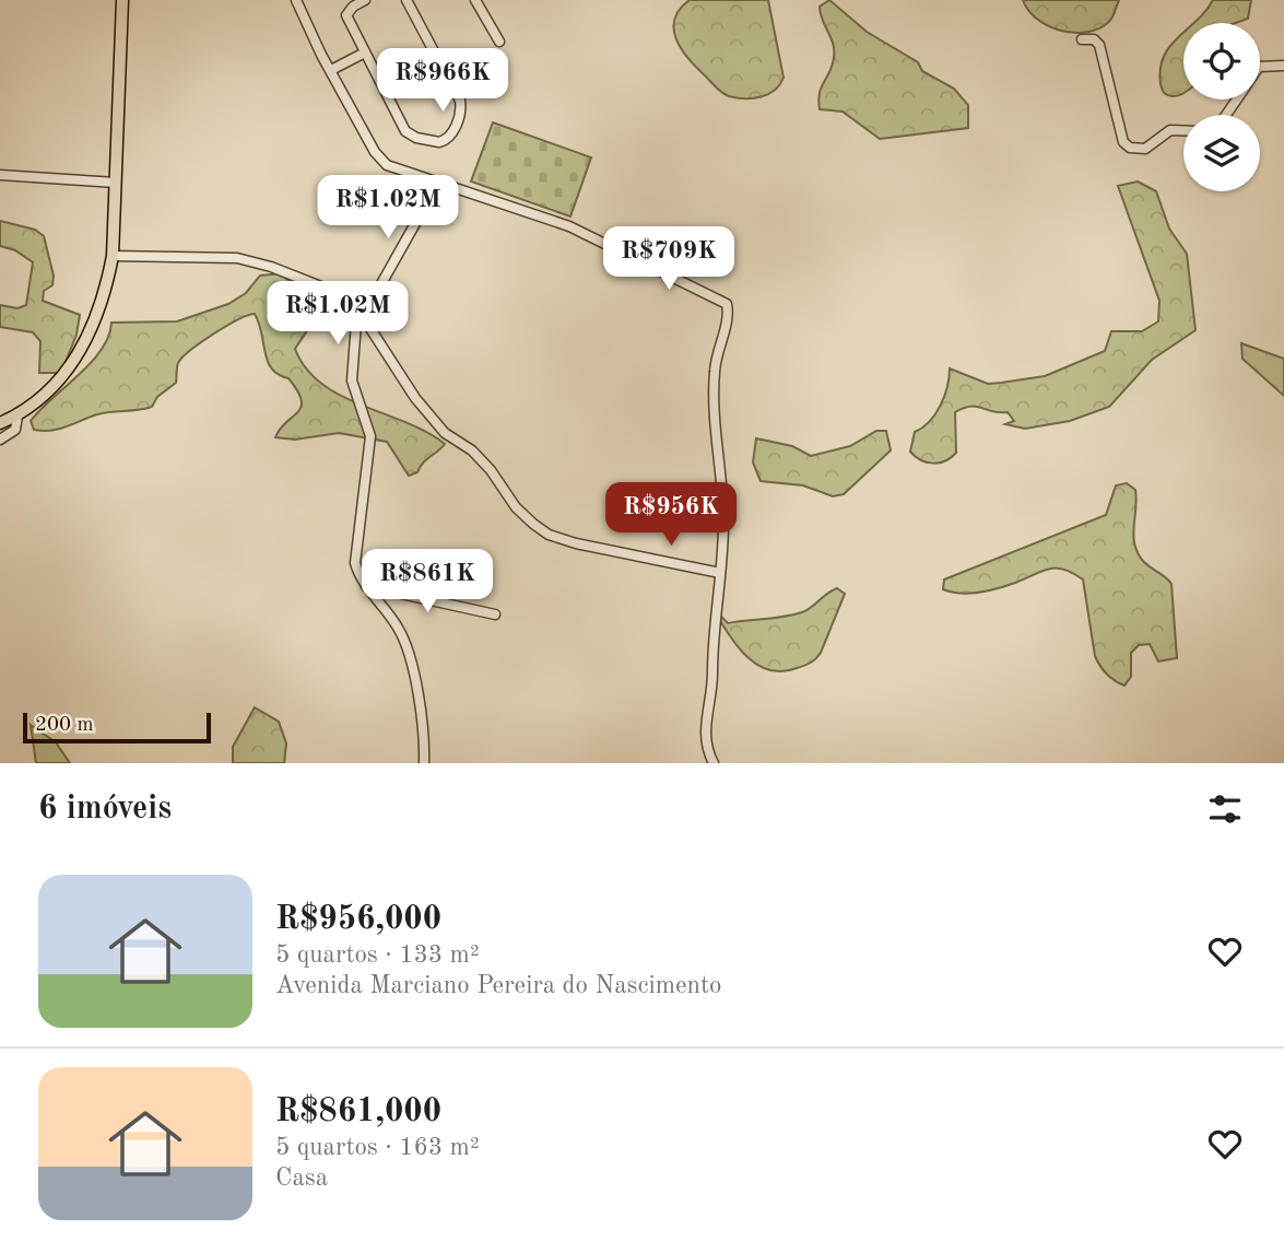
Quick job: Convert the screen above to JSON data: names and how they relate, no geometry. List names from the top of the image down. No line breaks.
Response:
{"scale_bar":"200 m","page":{"price":["R$966K","R$1.02M","R$709K","R$1.02M","R$956K","R$861K"],"scale":"200 m","heading":"6 imóveis","list":[{"name":"R$956,000","note":"5 quartos · 133 m² · Avenida Marciano Pereira do Nascimento"},{"name":"R$861,000","note":"5 quartos · 163 m² · Casa"}]}}
